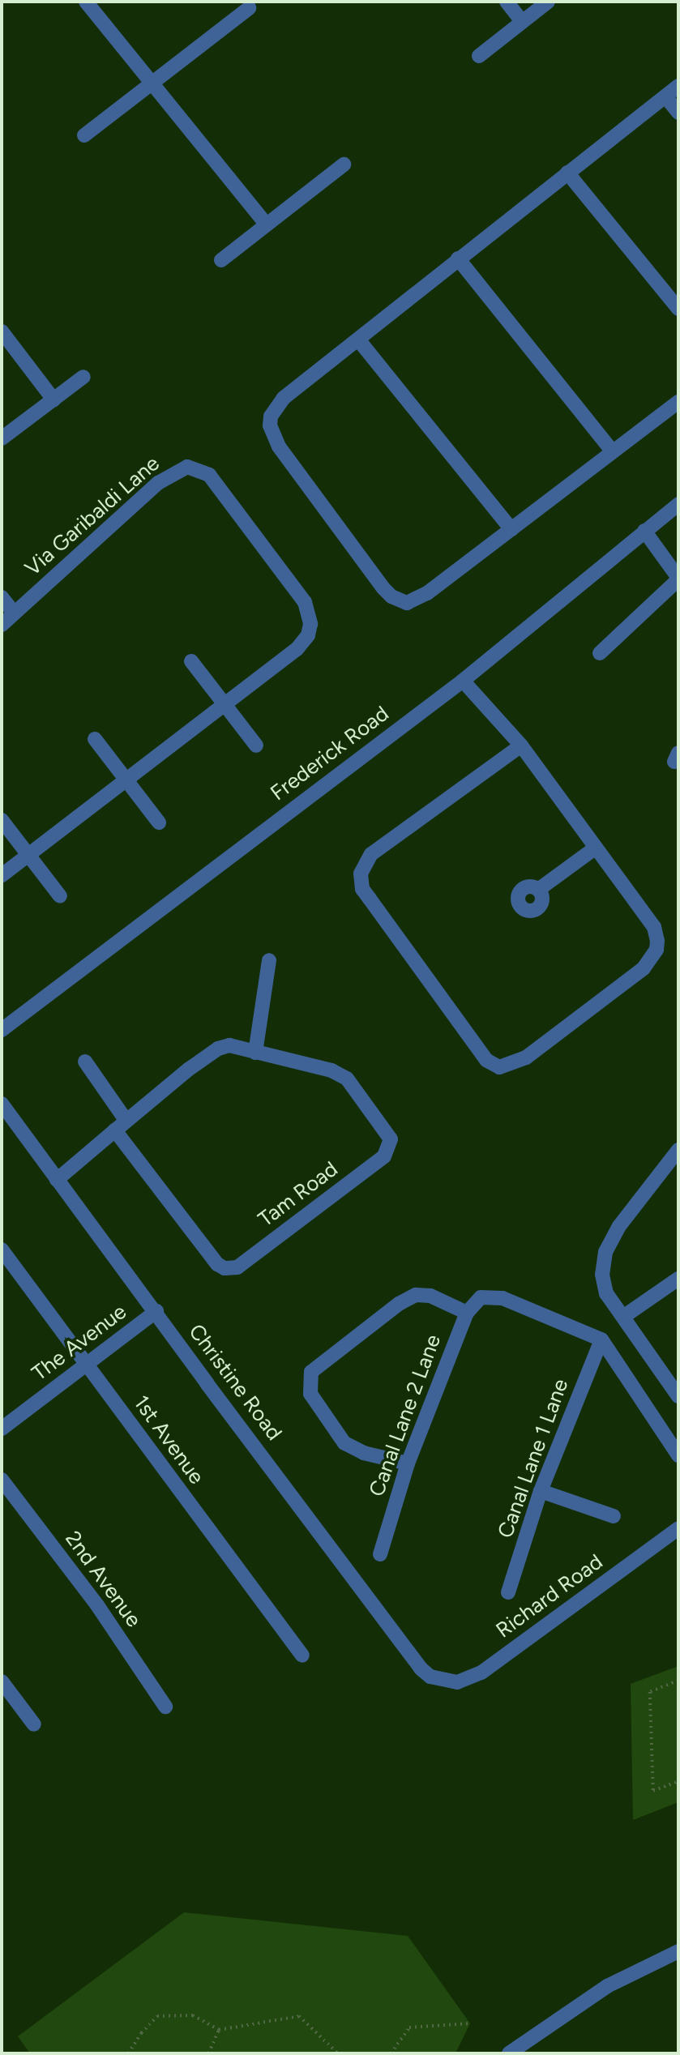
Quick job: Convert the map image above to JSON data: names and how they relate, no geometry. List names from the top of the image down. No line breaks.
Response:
{"streets":{"street":["Via Garibaldi Lane","Frederick Road","Tam Road","The Avenue","Christine Road","Canal Lane 2 Lane","1st Avenue","Canal Lane 1 Lane","2nd Avenue","Richard Road"]},"crossings":[["Tam Road","Christine Road"],["The Avenue","Christine Road"],["The Avenue","1st Avenue"],["Christine Road","Richard Road"],["Canal Lane 2 Lane","Canal Lane 1 Lane"]]}
